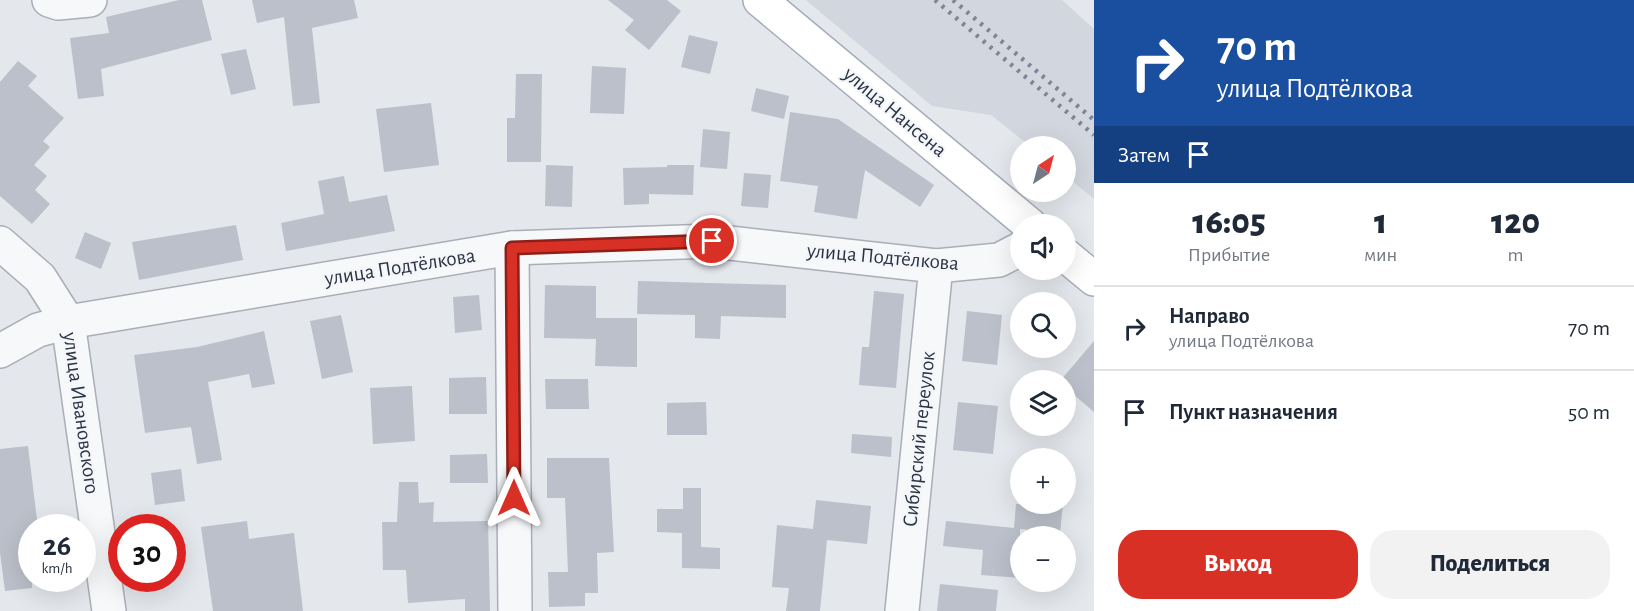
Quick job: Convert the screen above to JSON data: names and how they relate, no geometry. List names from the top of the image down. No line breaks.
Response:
{"streets":{"main road":["улица Нансена"],"street":["улица Подтёлкова","улица Ивановского","Сибирский переулок"]},"crossings":[["улица Подтёлкова","улица Ивановского"],["улица Подтёлкова","Сибирский переулок"]],"north":"top right","page":{"turn":["70 m","улица Подтёлкова"],"then":"Затем","map_buttons":["+","−"],"eta":["16:05","Прибытие","1","мин","120","m"],"list":[{"name":"Направо","note":"улица Подтёлкова","value":"70 m"},{"name":"Пункт назначения","value":"50 m"}],"speed":"26 km/h","limit":"30","buttons":["Выход","Поделиться"]}}
